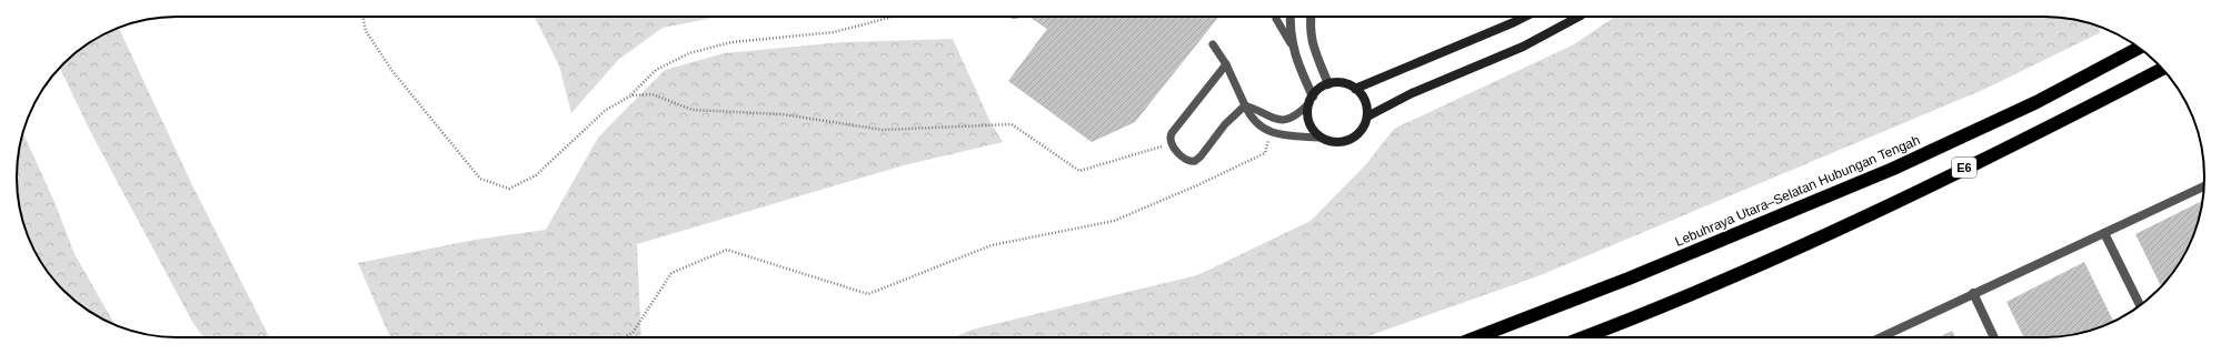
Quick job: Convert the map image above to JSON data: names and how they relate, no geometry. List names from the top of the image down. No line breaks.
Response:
{"streets":{"highway":["E6","Lebuhraya Utara–Selatan Hubungan Tengah"]}}
